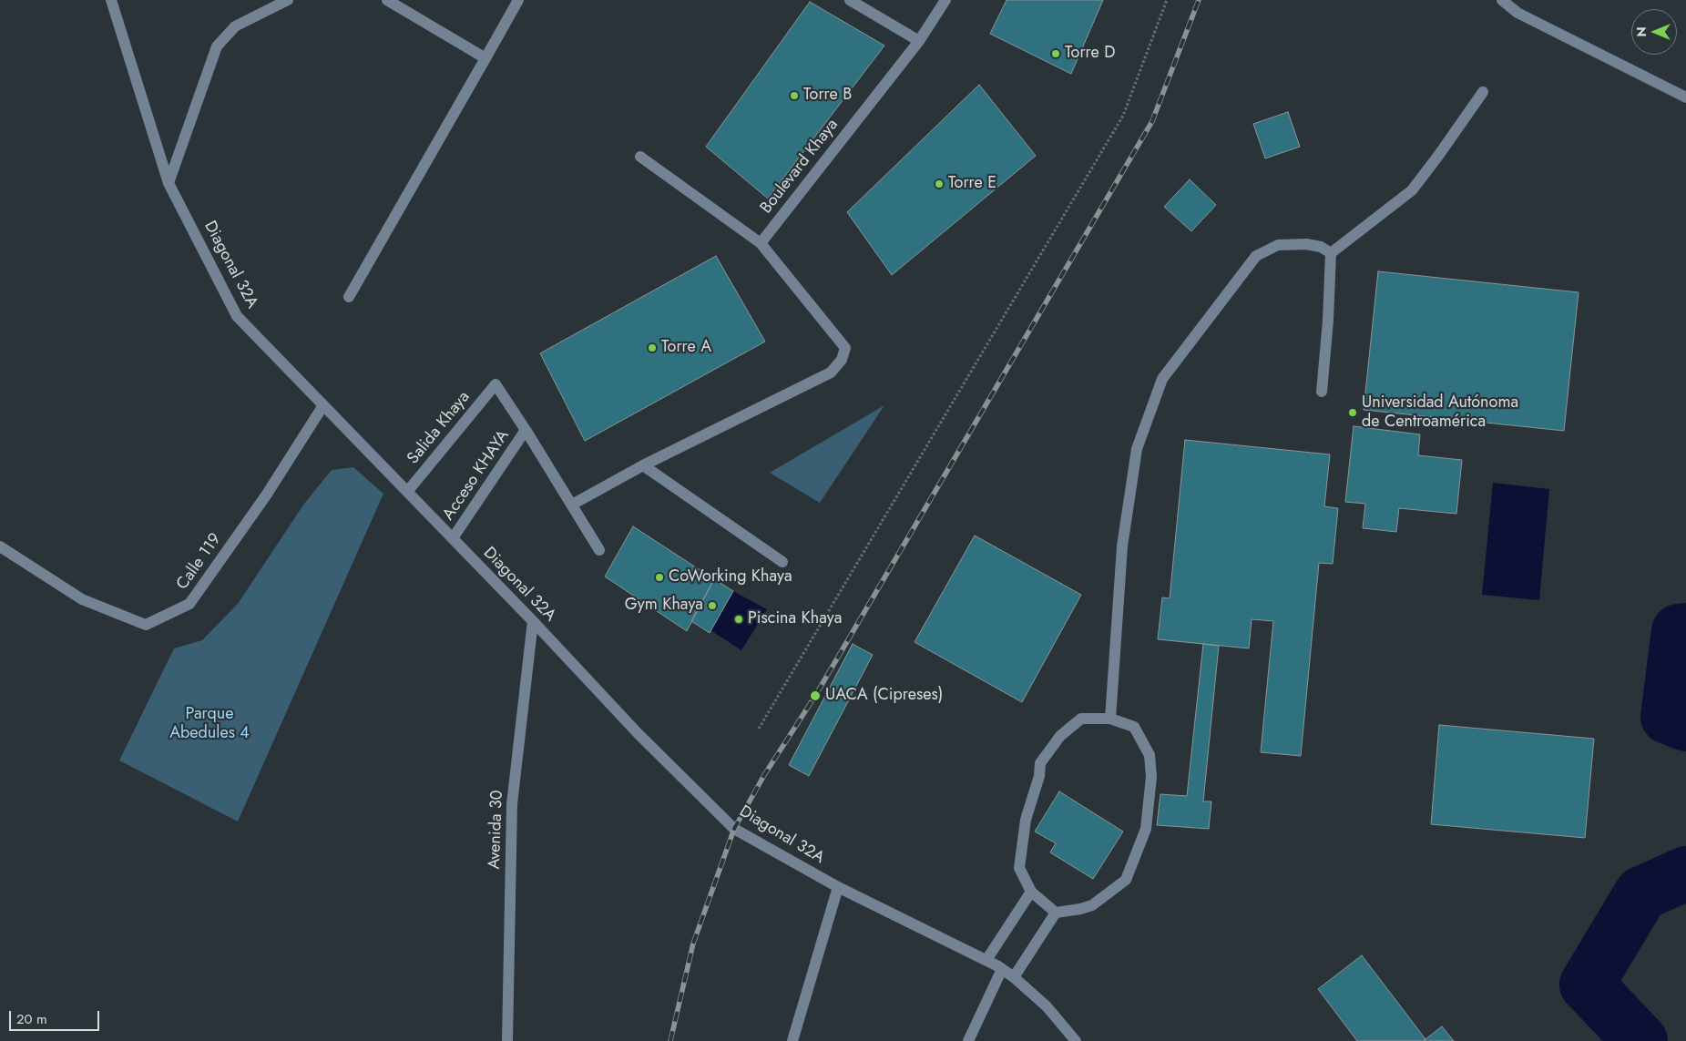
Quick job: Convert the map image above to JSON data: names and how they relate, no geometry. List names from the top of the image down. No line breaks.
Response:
{"streets":{"street":["Boulevard Khaya","Diagonal 32A","Salida Khaya","Acceso KHAYA","Calle 119","Avenida 30"]},"crossings":[["Diagonal 32A","Salida Khaya"],["Diagonal 32A","Acceso KHAYA"],["Diagonal 32A","Calle 119"],["Diagonal 32A","Avenida 30"],["Salida Khaya","Acceso KHAYA"]],"parks":["Parque Abedules 4"],"places":["Torre D","Torre B","Torre E","Torre A","Universidad Autónoma de Centroamérica","CoWorking Khaya","Gym Khaya","Piscina Khaya","UACA (Cipreses)"],"scale_bar":"20 m","north":"left"}
